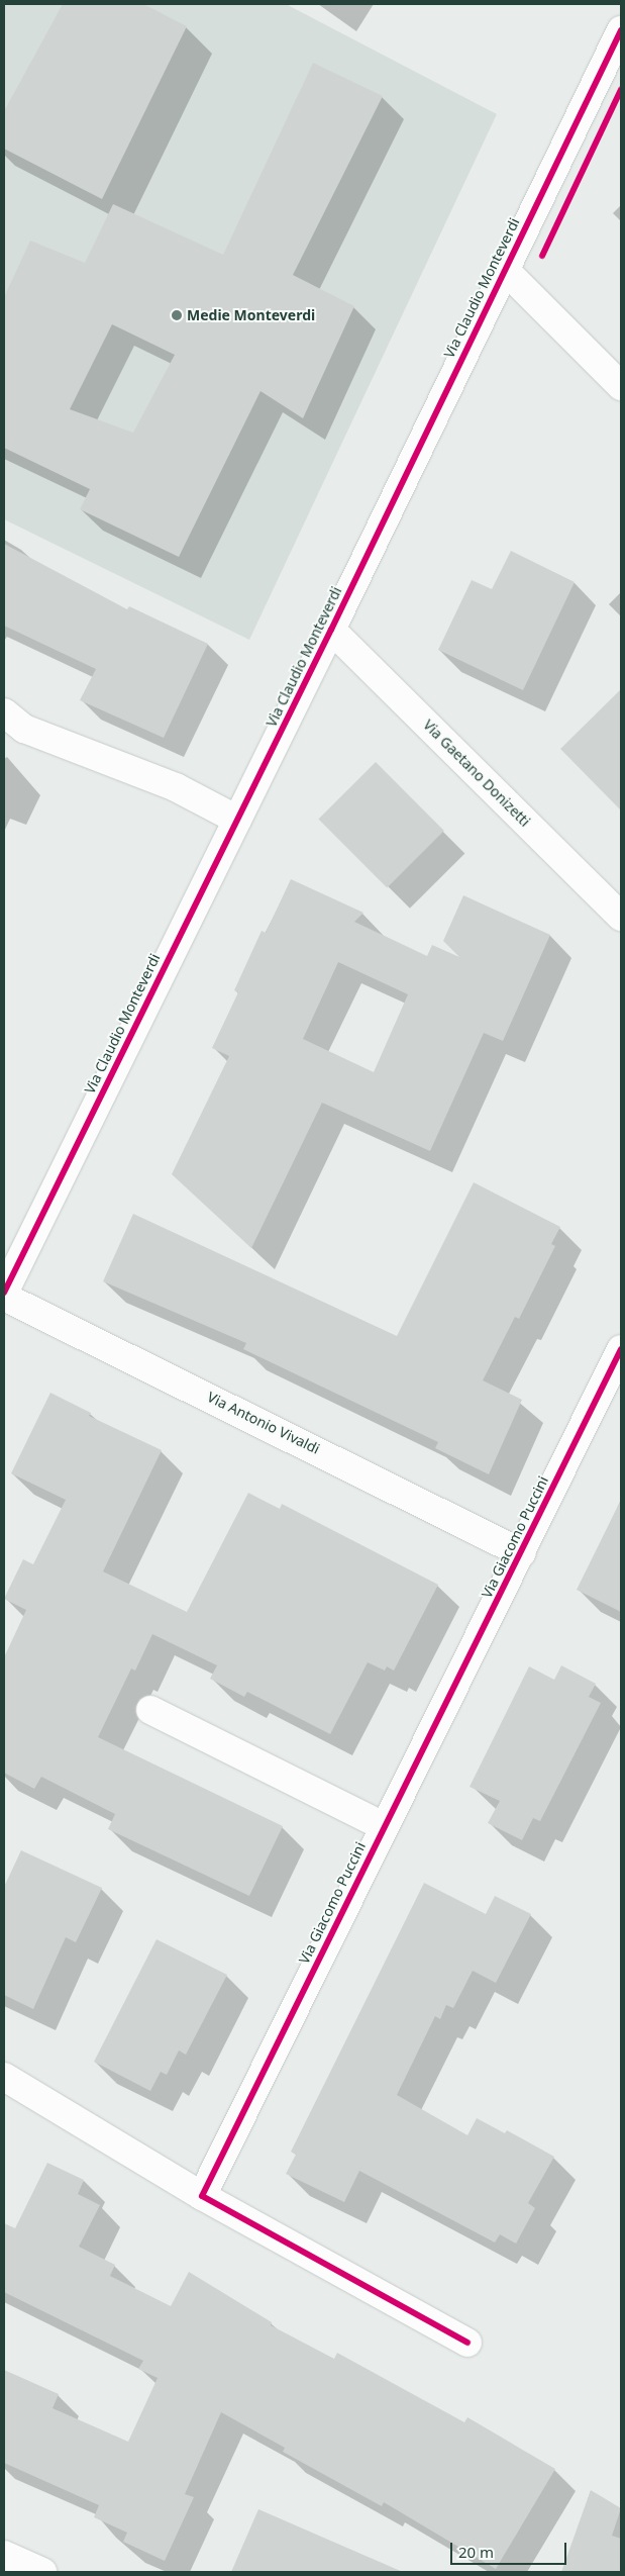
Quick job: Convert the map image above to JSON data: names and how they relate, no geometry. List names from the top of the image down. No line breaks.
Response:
{"streets":{"street":["Via Claudio Monteverdi","Via Gaetano Donizetti","Via Antonio Vivaldi","Via Giacomo Puccini"]},"crossings":[["Via Claudio Monteverdi","Via Gaetano Donizetti"],["Via Antonio Vivaldi","Via Giacomo Puccini"]],"places":["Medie Monteverdi"],"scale_bar":"20 m"}
